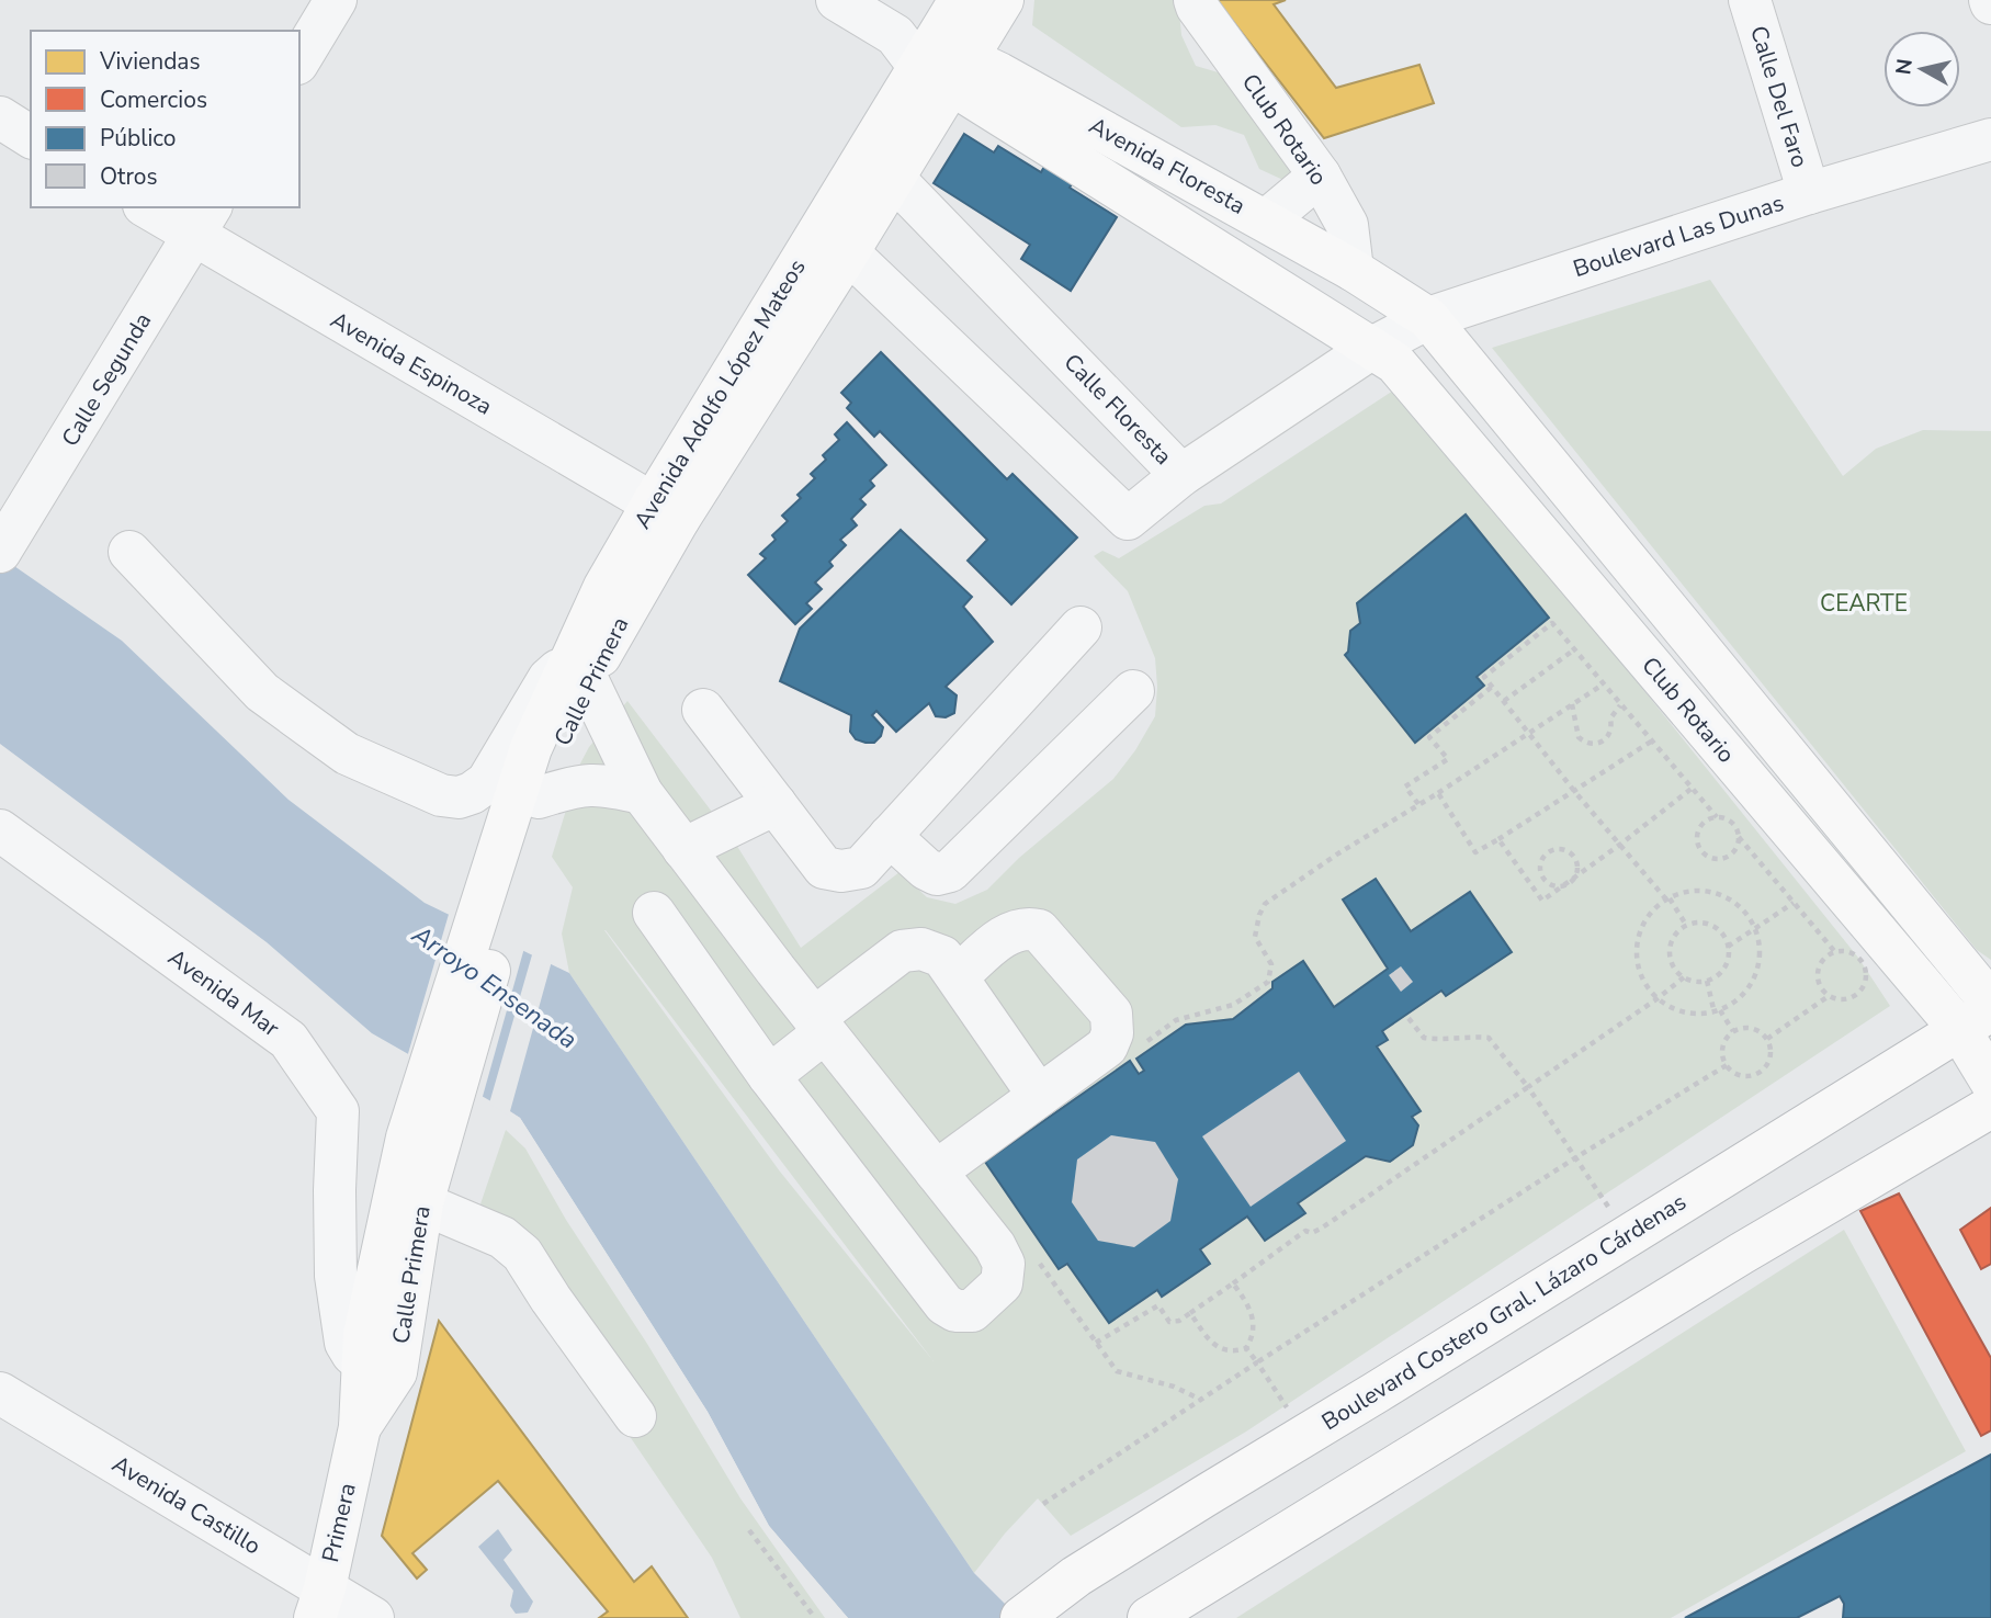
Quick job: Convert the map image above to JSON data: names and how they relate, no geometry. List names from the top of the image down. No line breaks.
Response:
{"streets":{"main road":["Club Rotario","Avenida Floresta","Avenida Adolfo López Mateos","Calle Primera","Boulevard Costero Gral. Lázaro Cárdenas","Primera"],"street":["Calle Del Faro","Boulevard Las Dunas","Avenida Espinoza","Calle Segunda","Calle Floresta","Avenida Mar","Avenida Castillo"]},"crossings":[["Calle Del Faro","Boulevard Las Dunas"],["Club Rotario","Avenida Floresta"],["Club Rotario","Boulevard Las Dunas"],["Club Rotario","Calle Floresta"],["Club Rotario","Boulevard Costero Gral. Lázaro Cárdenas"],["Avenida Floresta","Boulevard Las Dunas"],["Avenida Floresta","Avenida Adolfo López Mateos"],["Avenida Floresta","Calle Floresta"],["Boulevard Las Dunas","Calle Floresta"],["Avenida Espinoza","Calle Segunda"],["Avenida Espinoza","Avenida Adolfo López Mateos"],["Avenida Espinoza","Calle Primera"],["Avenida Adolfo López Mateos","Calle Floresta"],["Avenida Adolfo López Mateos","Calle Primera"],["Calle Primera","Avenida Mar"],["Calle Primera","Primera"],["Avenida Castillo","Primera"]],"water":["Arroyo Ensenada"],"parks":["CEARTE"],"legend":["Viviendas","Comercios","Público","Otros"],"north":"left"}
